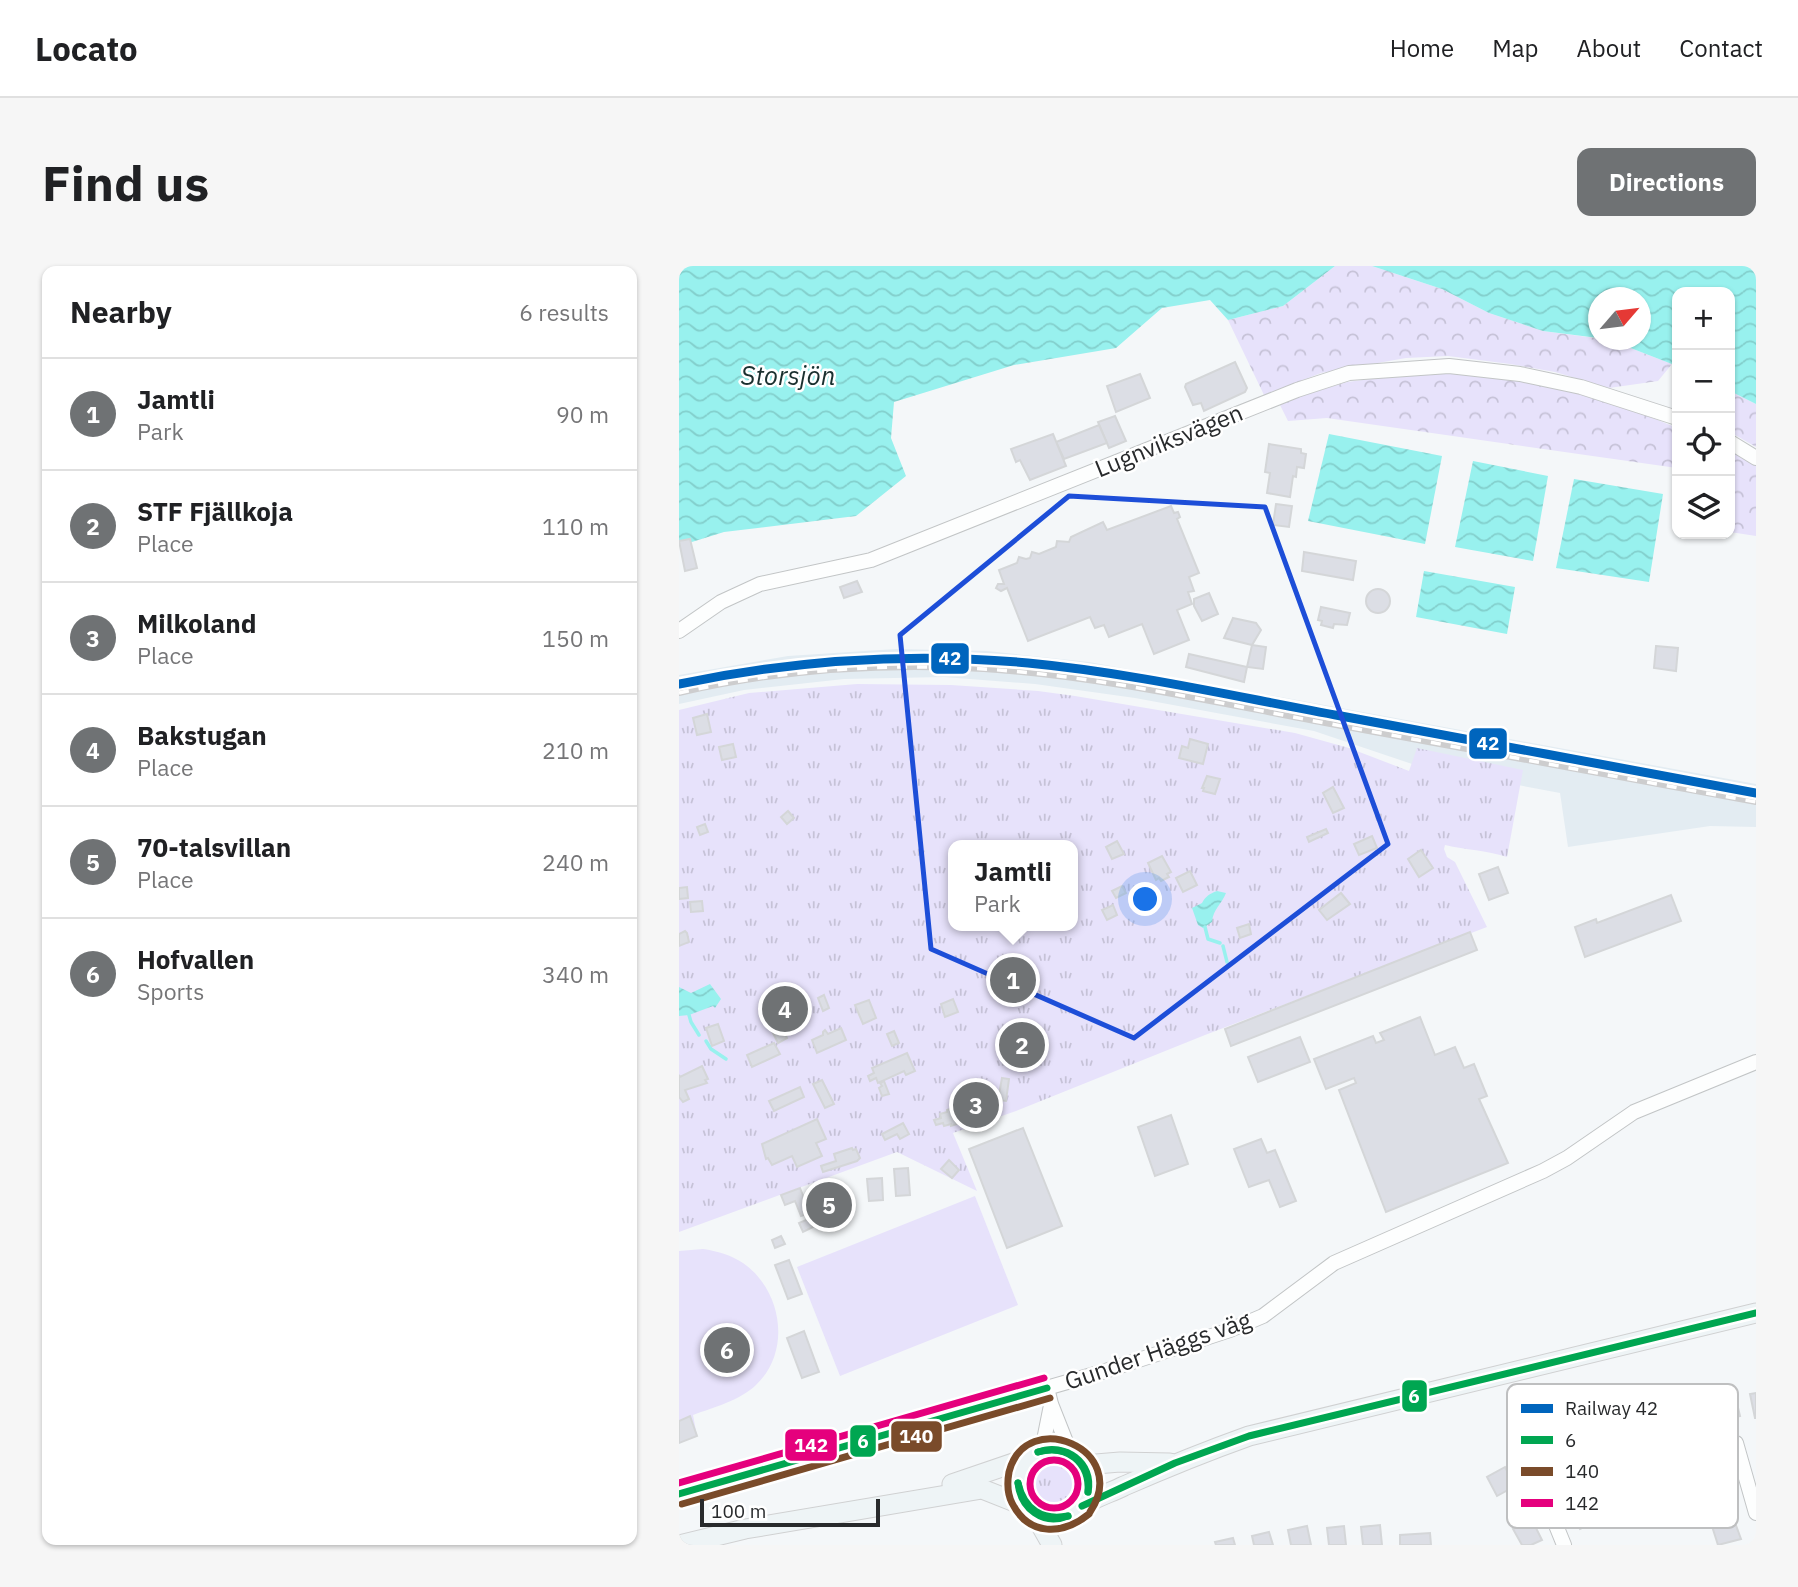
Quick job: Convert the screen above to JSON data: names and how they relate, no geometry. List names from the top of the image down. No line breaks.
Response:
{"streets":{"street":["Lugnviksvägen","Gunder Häggs väg"]},"water":["Storsjön"],"lines":["rail line 42","transit line 6","transit line 142","transit line 140"],"legend":["Railway 42","6","140","142"],"scale_bar":"100 m","north":"top right","page":{"header":"Locato","nav":["Home","Map","About","Contact"],"buttons":"Directions","title":"Find us","heading":["Nearby","6 results"],"map_buttons":["+","−"],"list":[{"mark":"1","name":"Jamtli","note":"Park","value":"90 m"},{"mark":"2","name":"STF Fjällkoja","note":"Place","value":"110 m"},{"mark":"3","name":"Milkoland","note":"Place","value":"150 m"},{"mark":"4","name":"Bakstugan","note":"Place","value":"210 m"},{"mark":"5","name":"70-talsvillan","note":"Place","value":"240 m"},{"mark":"6","name":"Hofvallen","note":"Sports","value":"340 m"}],"popup":["Jamtli","Park"],"pins":["1","4","2","3","5","6"],"scale":"100 m"}}
